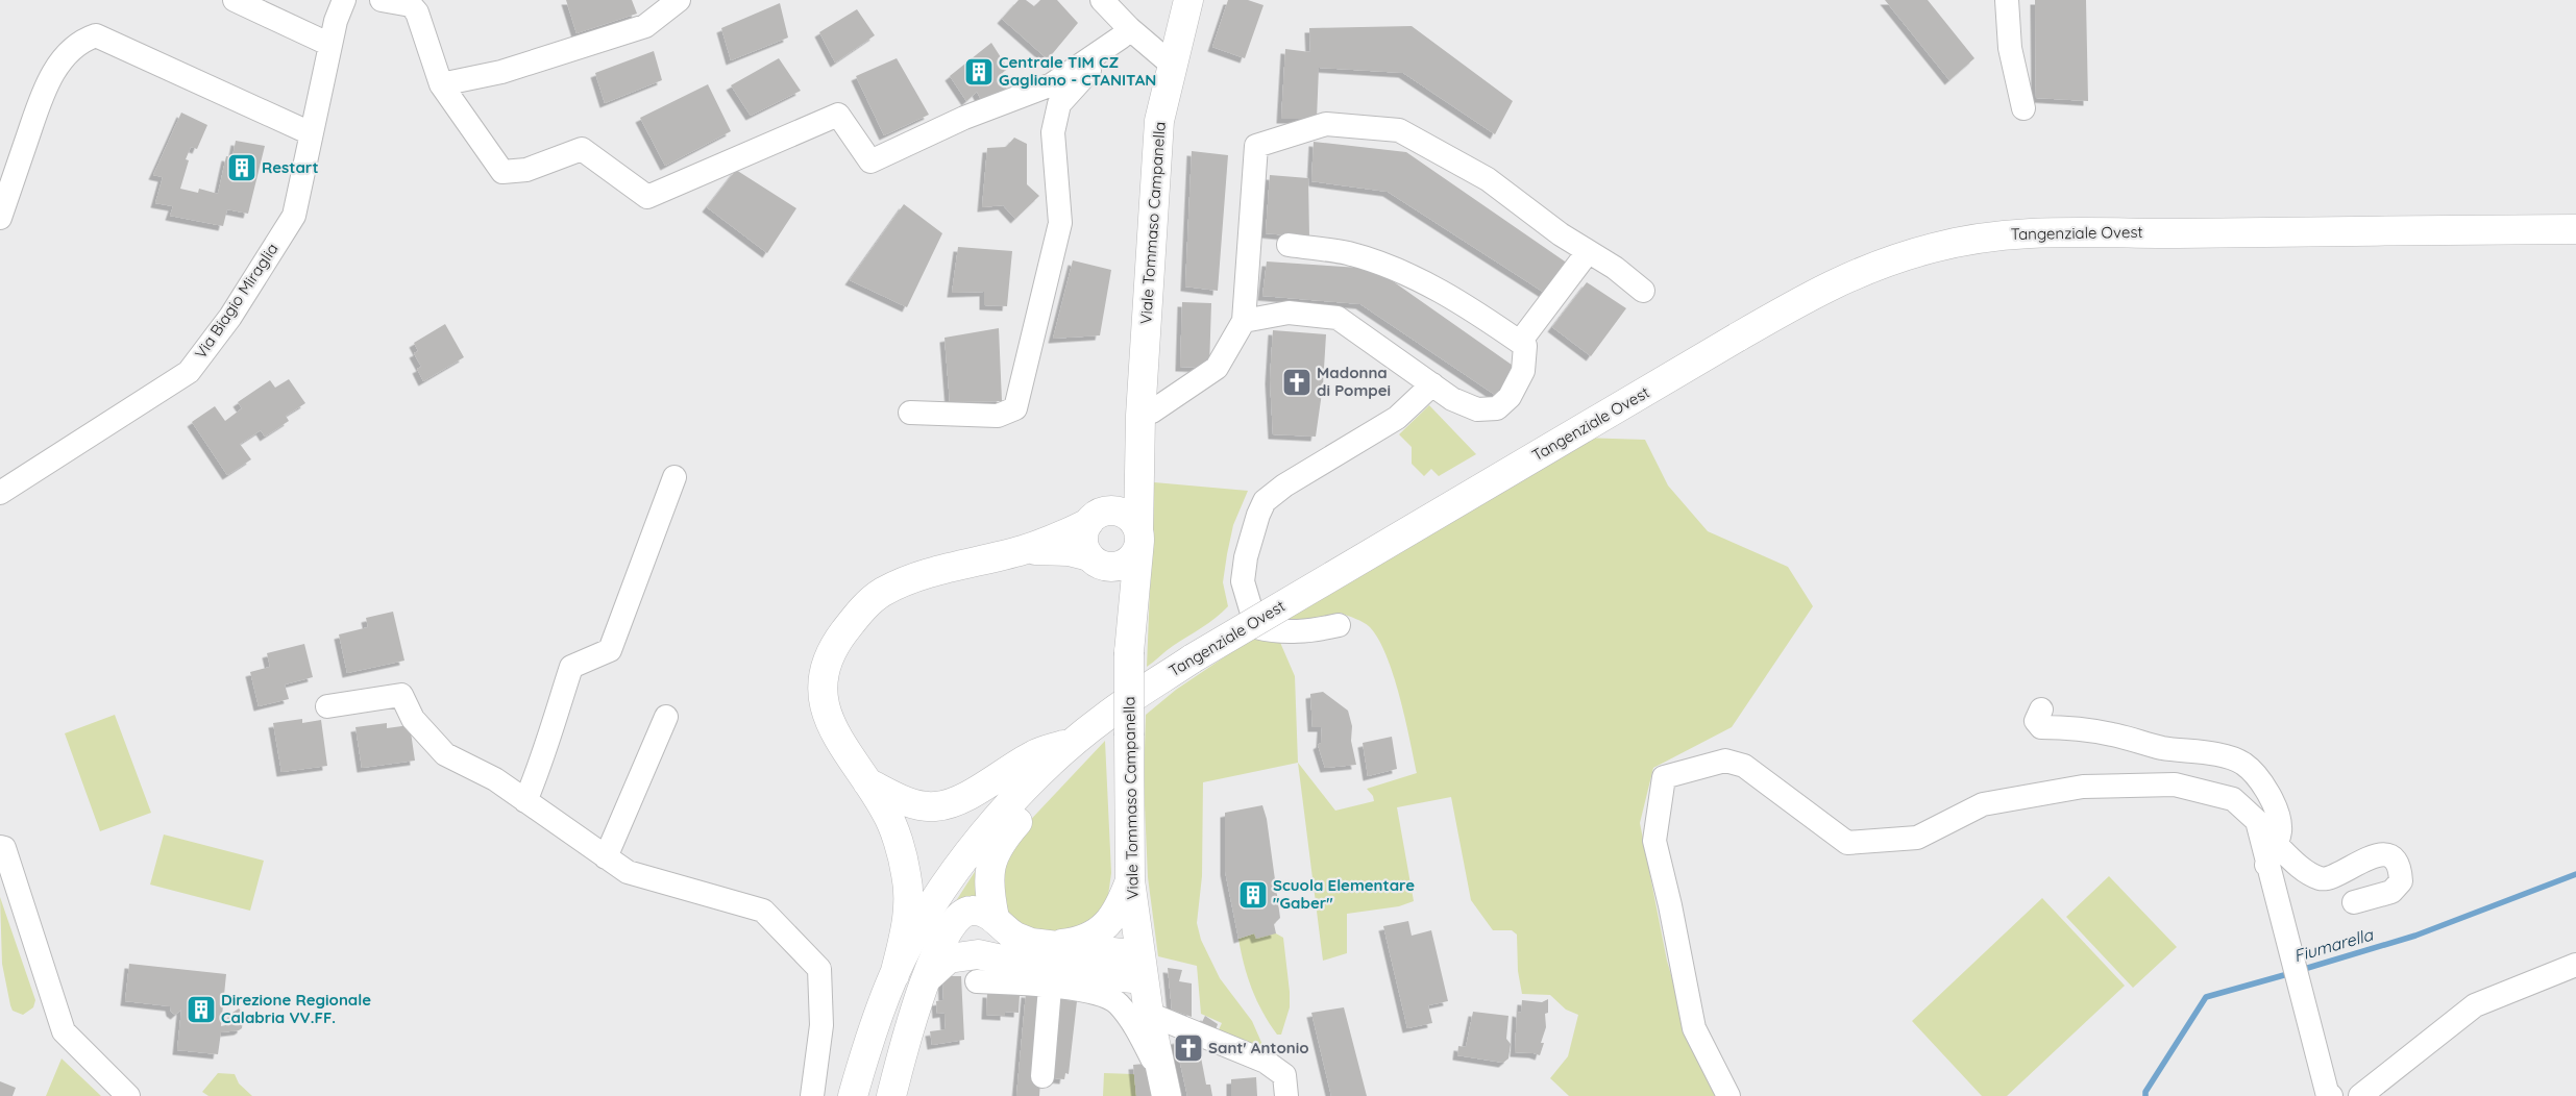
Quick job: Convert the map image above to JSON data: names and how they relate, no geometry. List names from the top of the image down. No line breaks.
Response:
{"streets":{"main road":["Viale Tommaso Campanella","Tangenziale Ovest"],"street":["Via Biagio Miraglia"]},"water":["Fiumarella"],"places":{"building":["Centrale TIM CZ Gagliano - CTANITAN","Restart","Scuola Elementare \"Gaber\"","Direzione Regionale Calabria VV.FF."],"church":["Madonna di Pompei","Sant' Antonio"]}}
